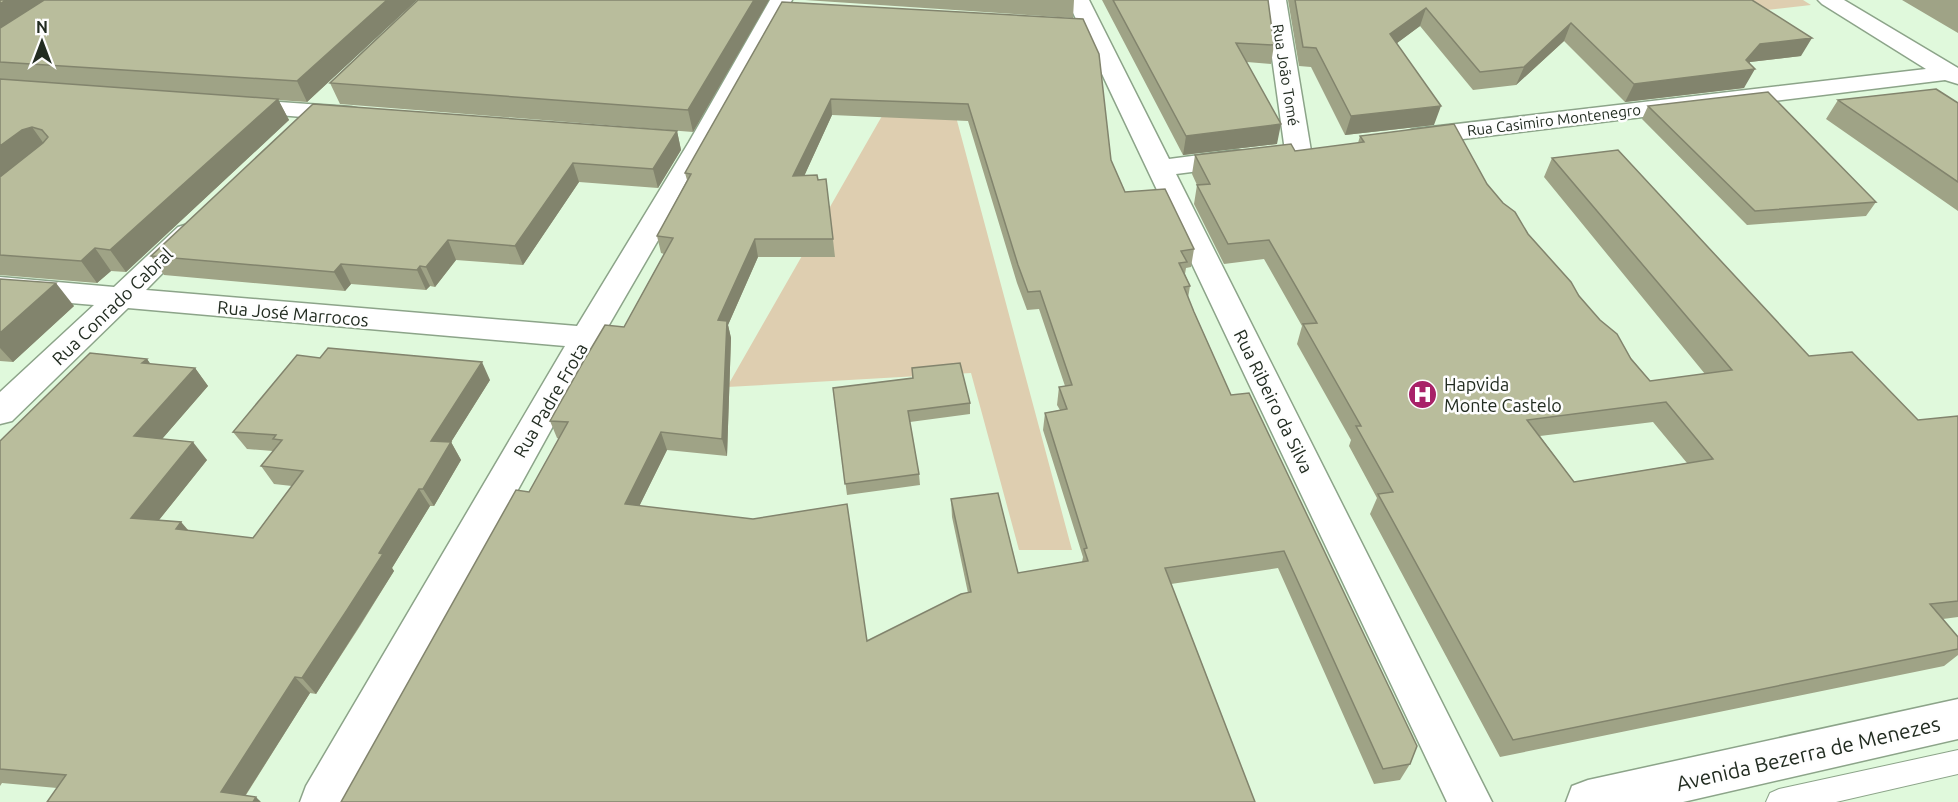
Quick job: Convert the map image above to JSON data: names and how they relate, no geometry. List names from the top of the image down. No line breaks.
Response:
{"streets":{"street":["Rua João Tomé","Rua Casimiro Montenegro","Rua Conrado Cabral","Rua José Marrocos","Rua Padre Frota","Rua Ribeiro da Silva","Avenida Bezerra de Menezes"]},"crossings":[["Rua João Tomé","Rua Ribeiro da Silva"],["Rua Conrado Cabral","Rua José Marrocos"],["Rua José Marrocos","Rua Padre Frota"]],"places":{"hospital":["Hapvida Monte Castelo"]},"north":"top"}
